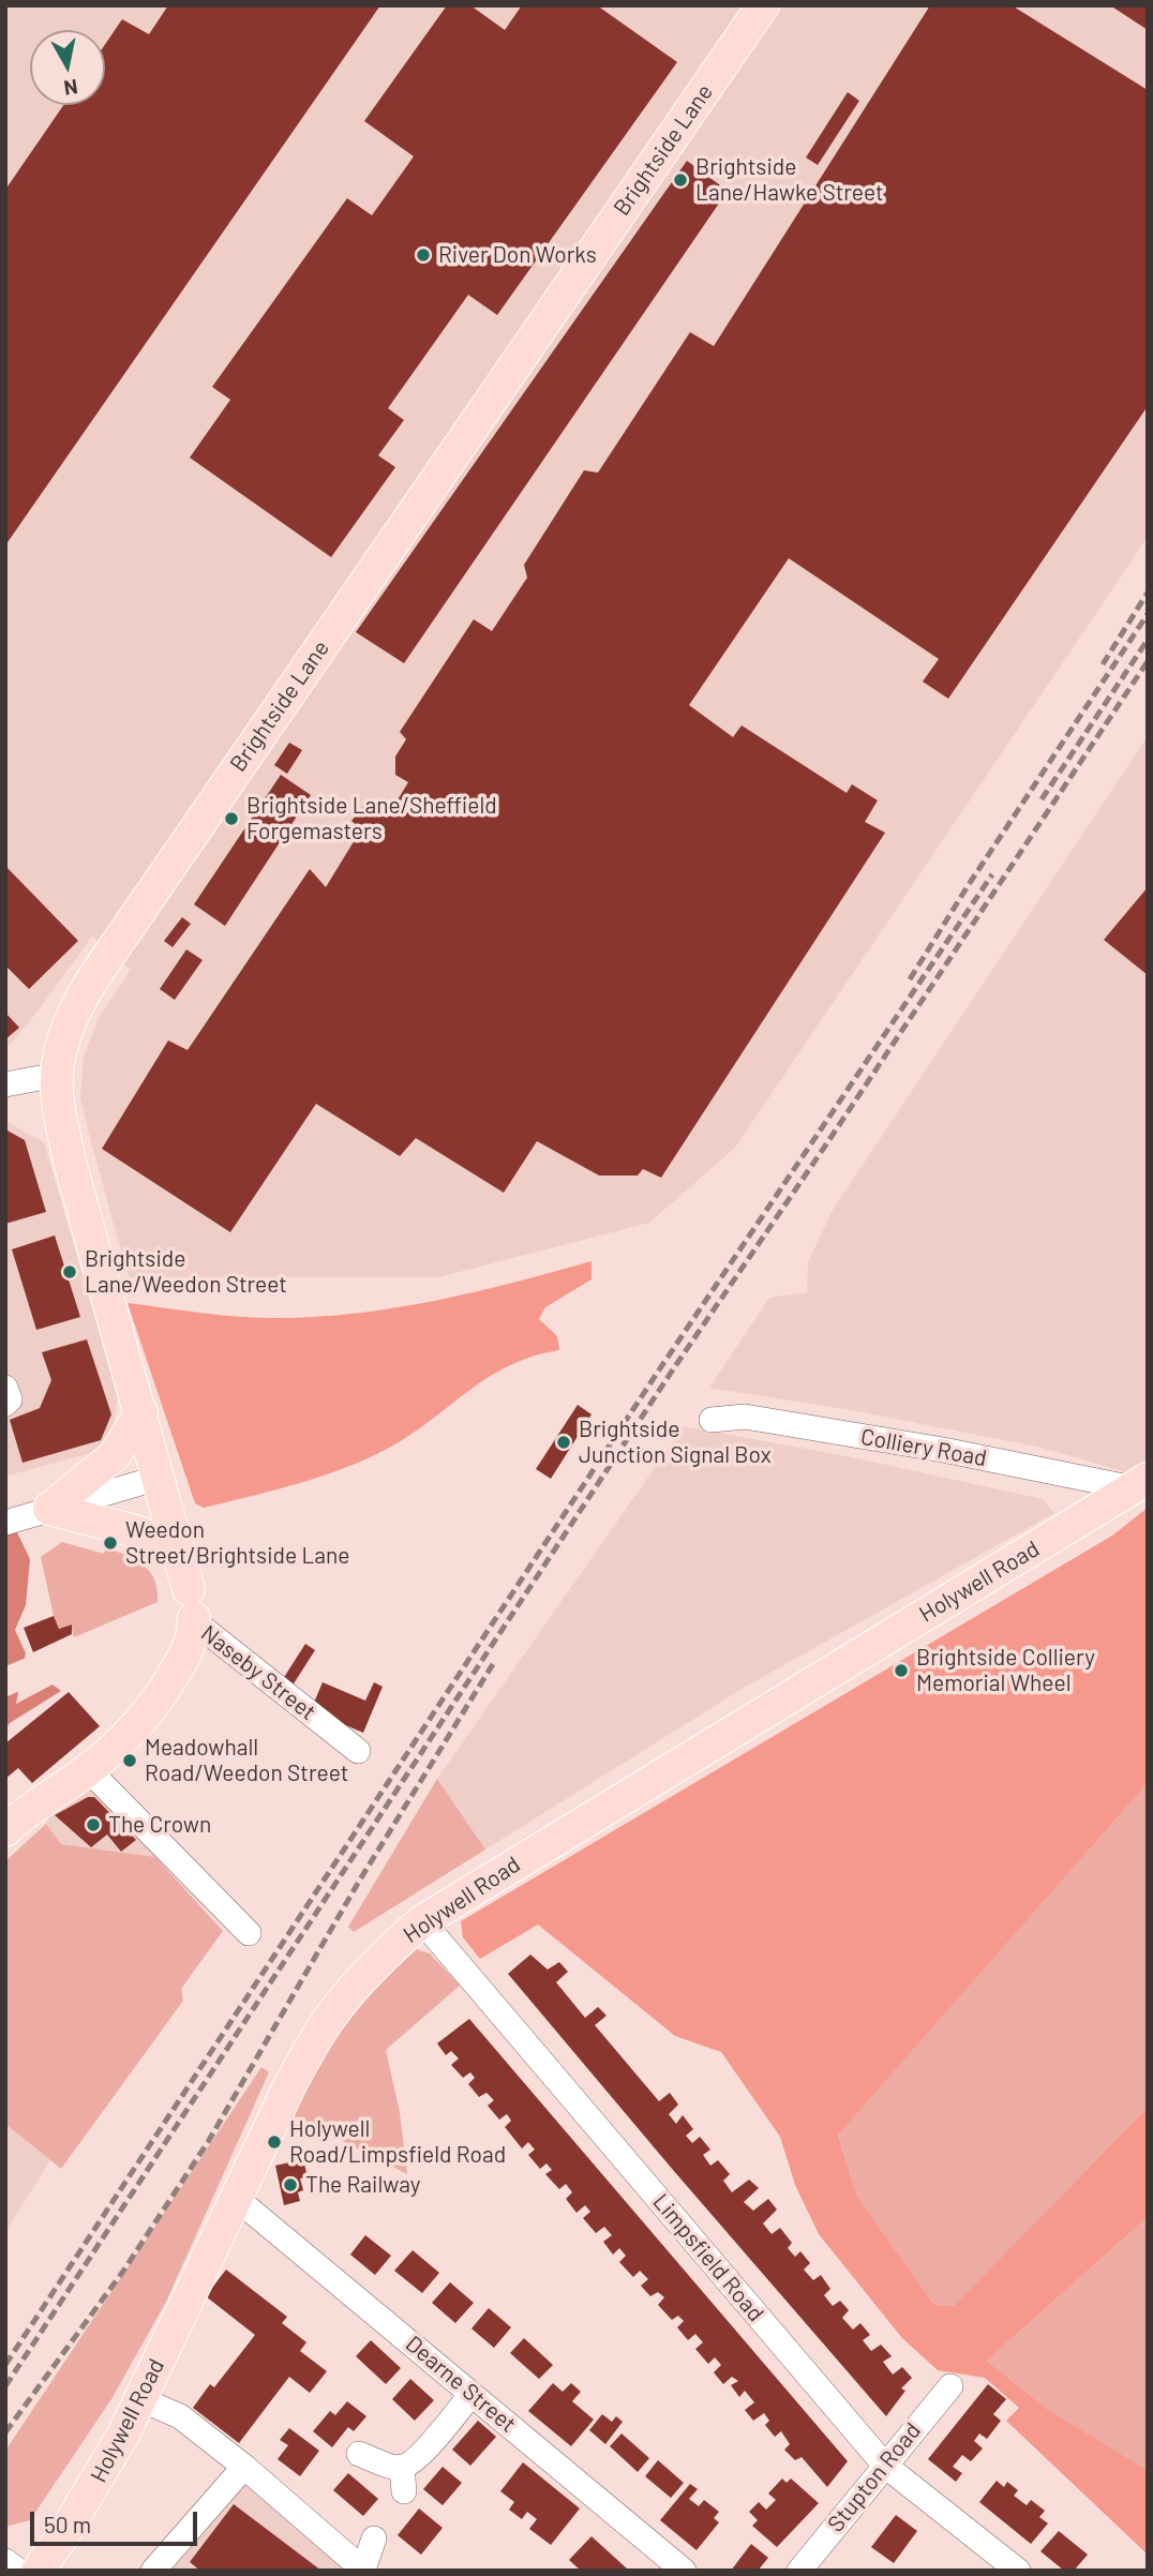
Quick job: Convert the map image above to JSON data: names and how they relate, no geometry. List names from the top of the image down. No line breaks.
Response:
{"streets":{"main road":["Brightside Lane","Holywell Road"],"street":["Colliery Road","Naseby Street","Limpsfield Road","Dearne Street","Stupton Road"]},"crossings":[["Brightside Lane","Naseby Street"],["Colliery Road","Holywell Road"],["Holywell Road","Limpsfield Road"],["Holywell Road","Dearne Street"],["Limpsfield Road","Stupton Road"]],"places":["Brightside Lane/Hawke Street","River Don Works","Brightside Lane/Sheffield Forgemasters","Brightside Lane/Weedon Street","Brightside Junction Signal Box","Weedon Street/Brightside Lane","Brightside Colliery Memorial Wheel","Meadowhall Road/Weedon Street","The Crown","Holywell Road/Limpsfield Road","The Railway"],"scale_bar":"50 m","north":"bottom"}
